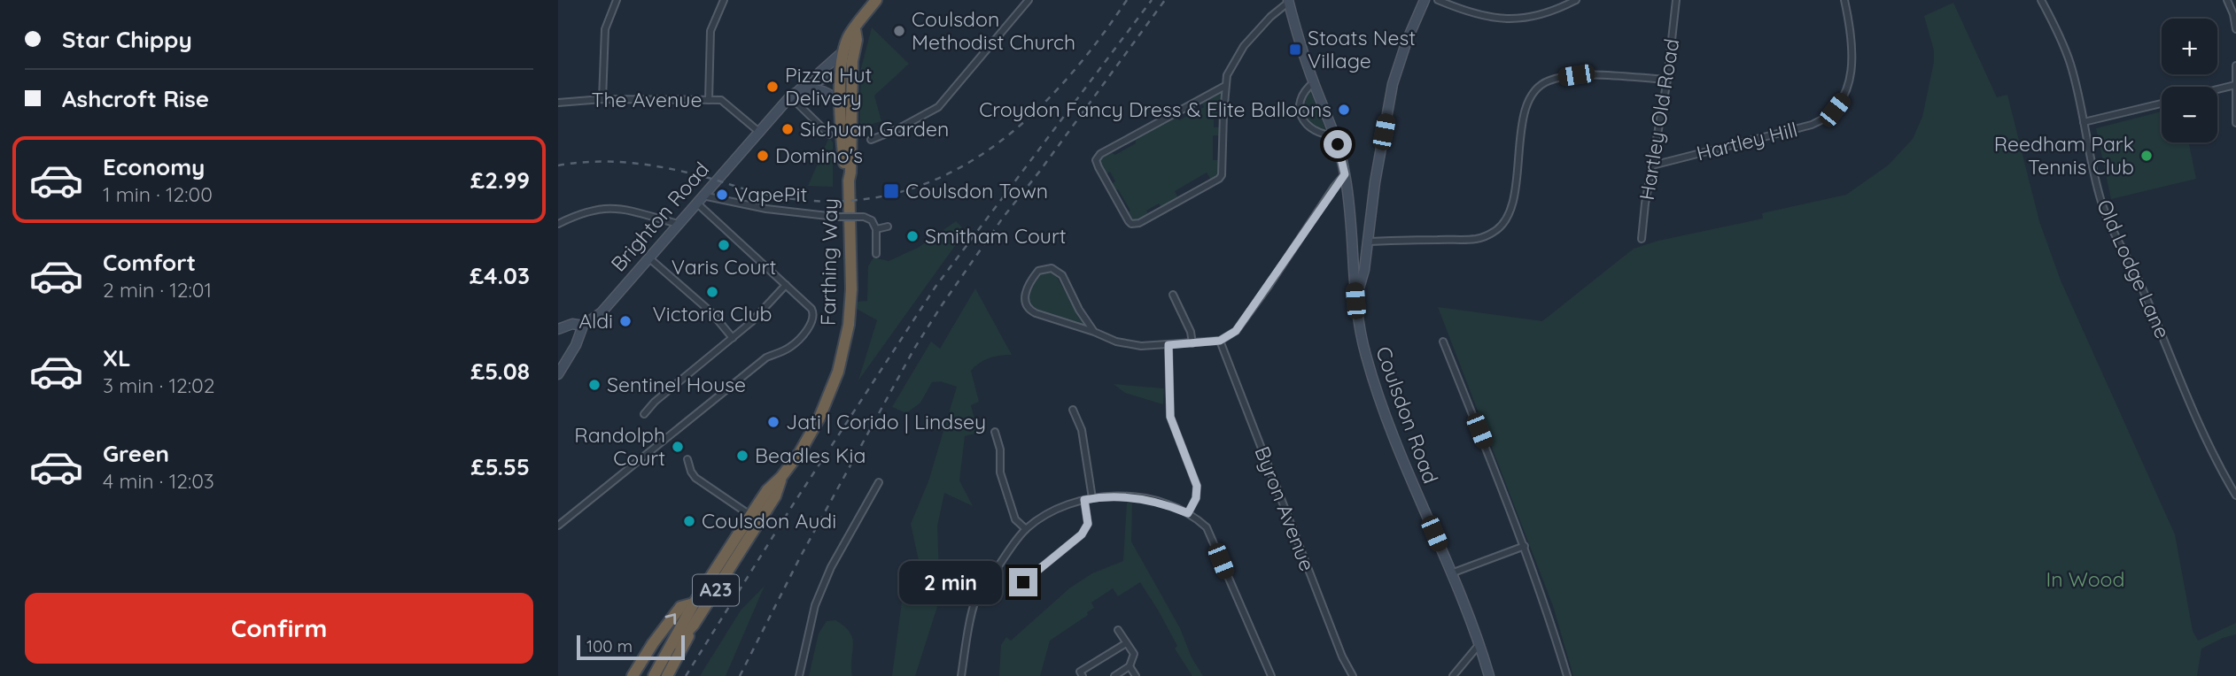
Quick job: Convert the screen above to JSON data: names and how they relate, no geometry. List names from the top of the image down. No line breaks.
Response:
{"streets":{"highway":["Brighton Road","Farthing Way","A23"],"main road":["Coulsdon Road"],"street":["The Avenue","Hartley Old Road","Hartley Hill","Old Lodge Lane","Byron Avenue"]},"crossings":[["The Avenue","Brighton Road"],["Hartley Old Road","Hartley Hill"],["Brighton Road","Farthing Way"],["Brighton Road","A23"],["Farthing Way","A23"]],"parks":["In Wood"],"places":{"other":["Coulsdon Methodist Church","Pizza Hut Delivery","Croydon Fancy Dress & Elite Balloons","Sichuan Garden","Domino's","Reedham Park Tennis Club","VapePit","Smitham Court","Varis Court","Victoria Club","Aldi","Sentinel House","Jati | Corido | Lindsey","Randolph Court","Beadles Kia","Coulsdon Audi"],"transit":["Stoats Nest Village","Coulsdon Town"]},"scale_bar":"100 m","page":{"banner":["Star Chippy","Ashcroft Rise"],"map_buttons":["+","−"],"list":[{"name":"Economy","note":"1 min · 12:00","value":"£2.99"},{"name":"Comfort","note":"2 min · 12:01","value":"£4.03"},{"name":"XL","note":"3 min · 12:02","value":"£5.08"},{"name":"Green","note":"4 min · 12:03","value":"£5.55"}],"bubble":"2 min","buttons":"Confirm","scale":"100 m"}}
